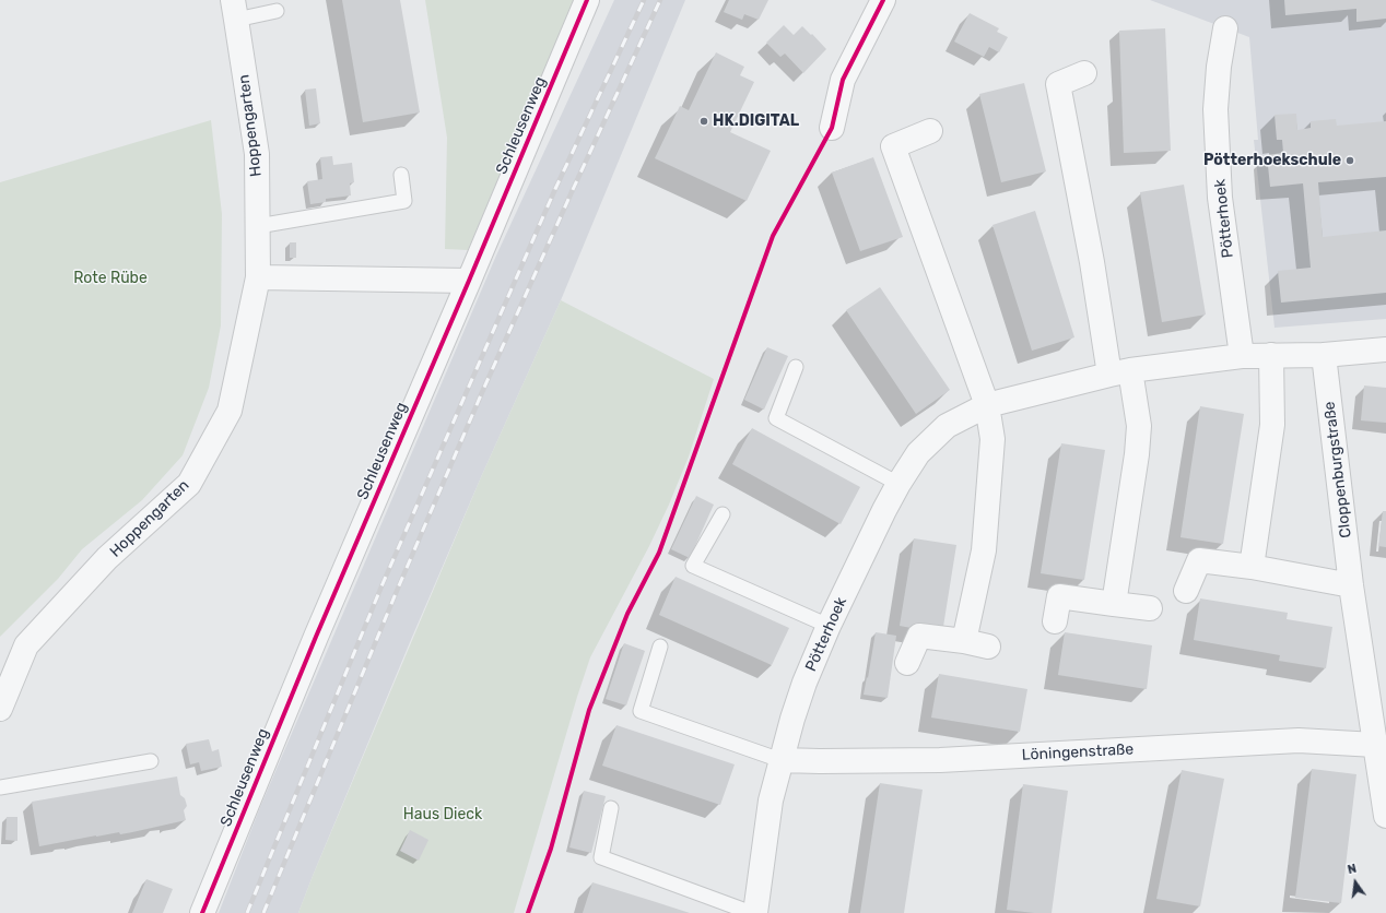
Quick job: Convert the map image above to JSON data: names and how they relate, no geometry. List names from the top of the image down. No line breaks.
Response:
{"streets":{"street":["Hoppengarten","Schleusenweg","Pötterhoek","Cloppenburgstraße","Löningenstraße"]},"crossings":[["Pötterhoek","Cloppenburgstraße"],["Pötterhoek","Löningenstraße"],["Cloppenburgstraße","Löningenstraße"]],"parks":["Rote Rübe","Haus Dieck"],"places":["HK.DIGITAL","Pötterhoekschule"],"north":"top"}
